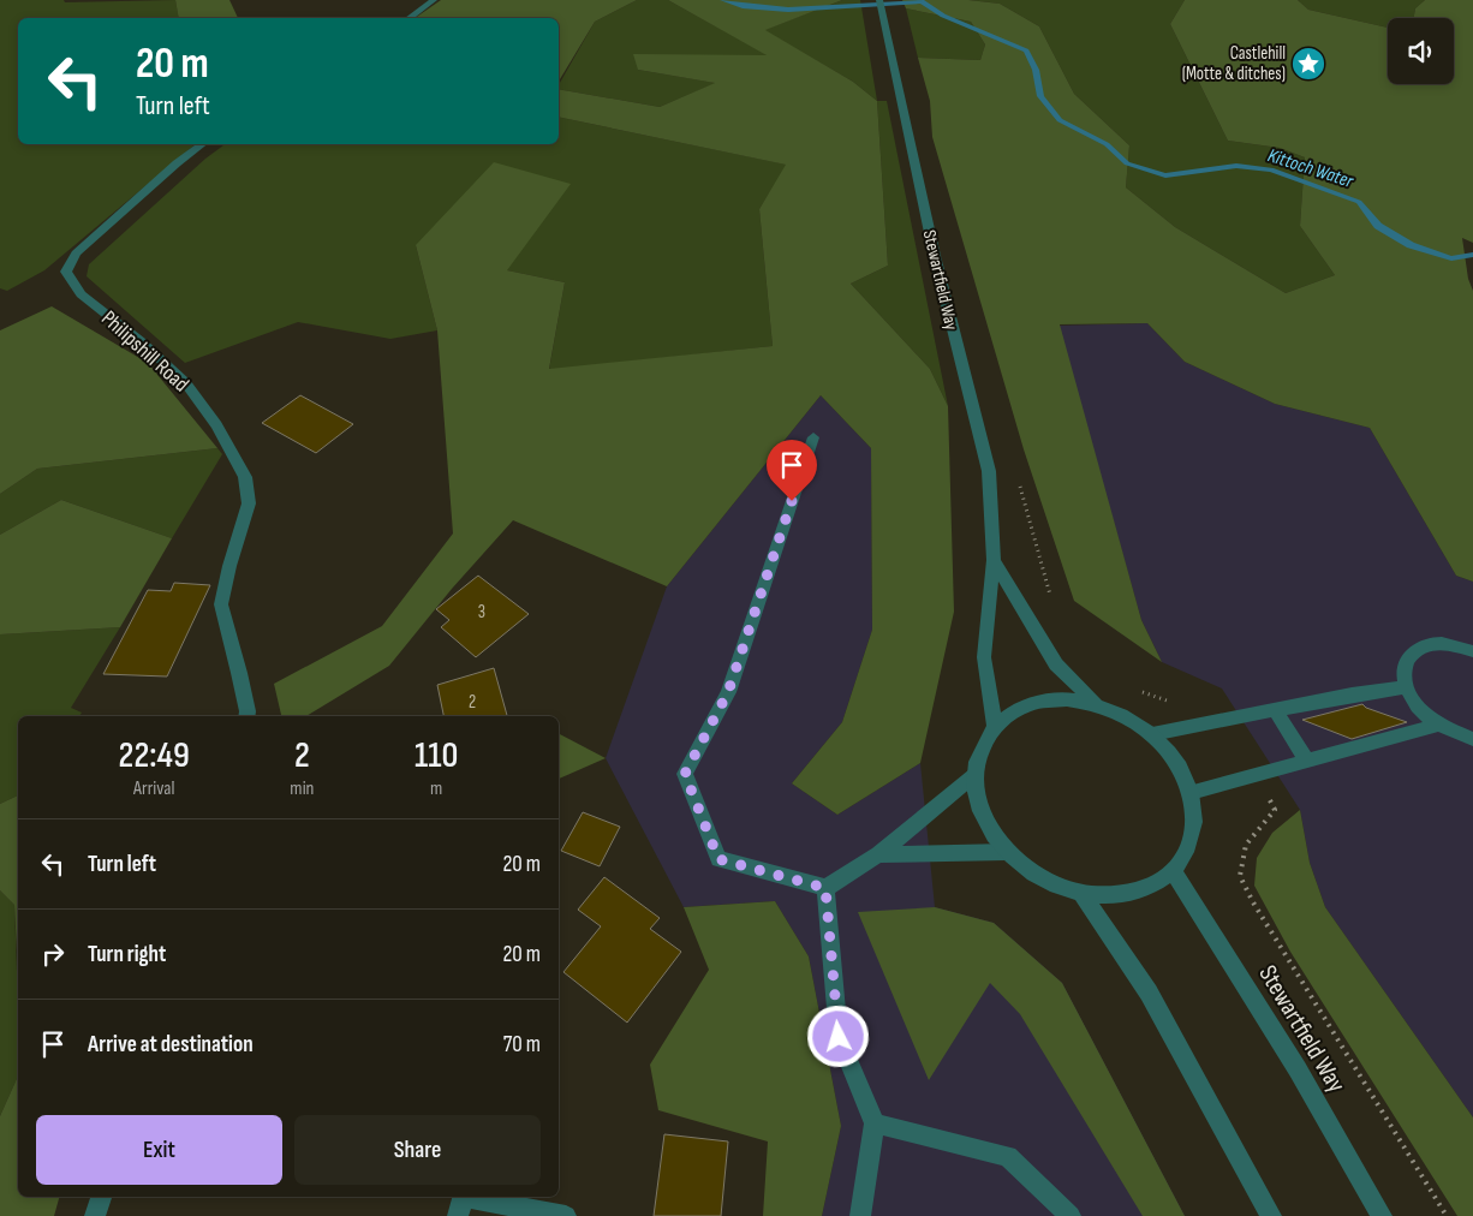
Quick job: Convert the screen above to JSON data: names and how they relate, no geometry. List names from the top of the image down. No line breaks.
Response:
{"streets":{"street":["Stewartfield Way","Philipshill Road"]},"water":["Kittoch Water"],"places":{"place":["Castlehill (Motte & ditches)"]},"house_numbers":["3","2"],"page":{"turn":["20 m","Turn left"],"eta":["22:49","Arrival","2","min","110","m"],"list":[{"name":"Turn left","value":"20 m"},{"name":"Turn right","value":"20 m"},{"name":"Arrive at destination","value":"70 m"}],"buttons":["Exit","Share"]}}
